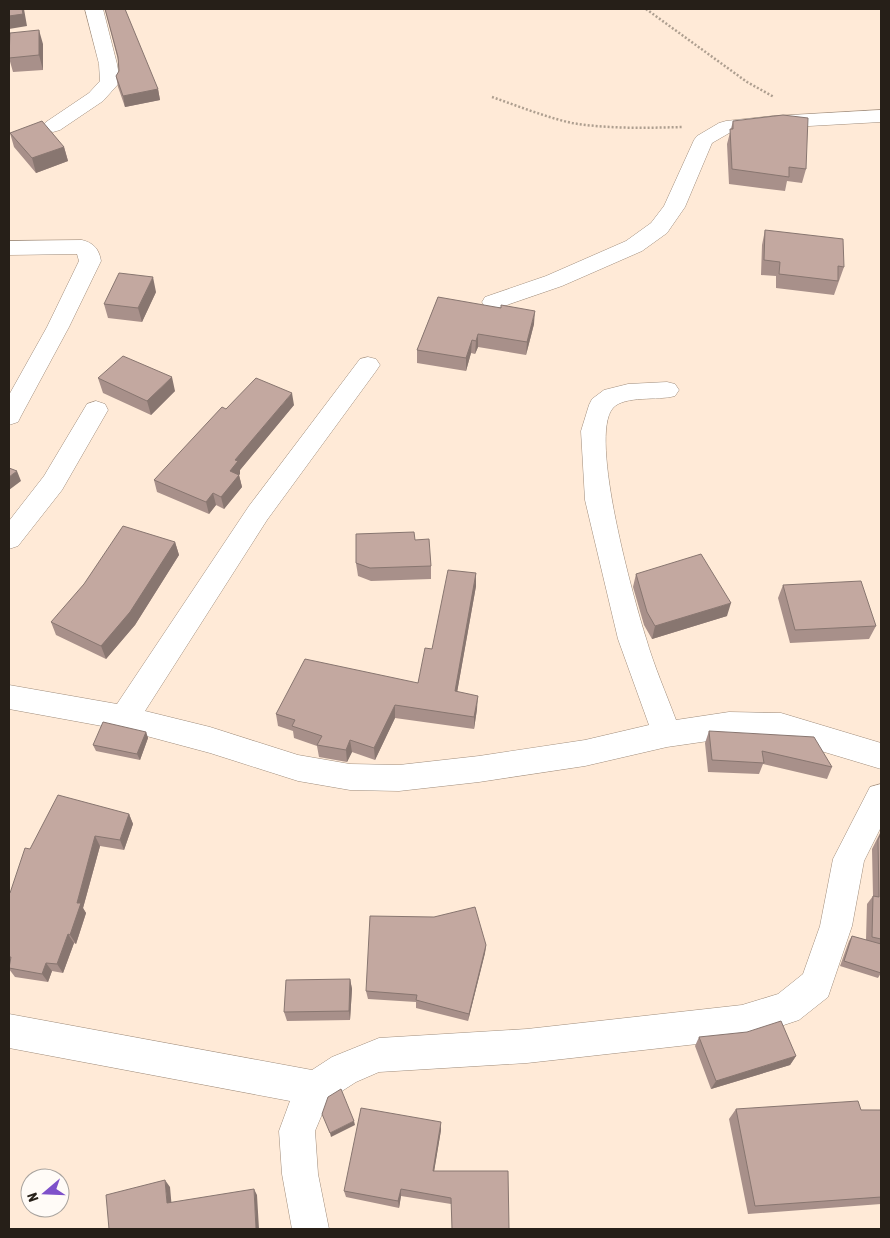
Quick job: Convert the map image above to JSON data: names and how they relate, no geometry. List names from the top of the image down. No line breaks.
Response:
{"north":"left"}
